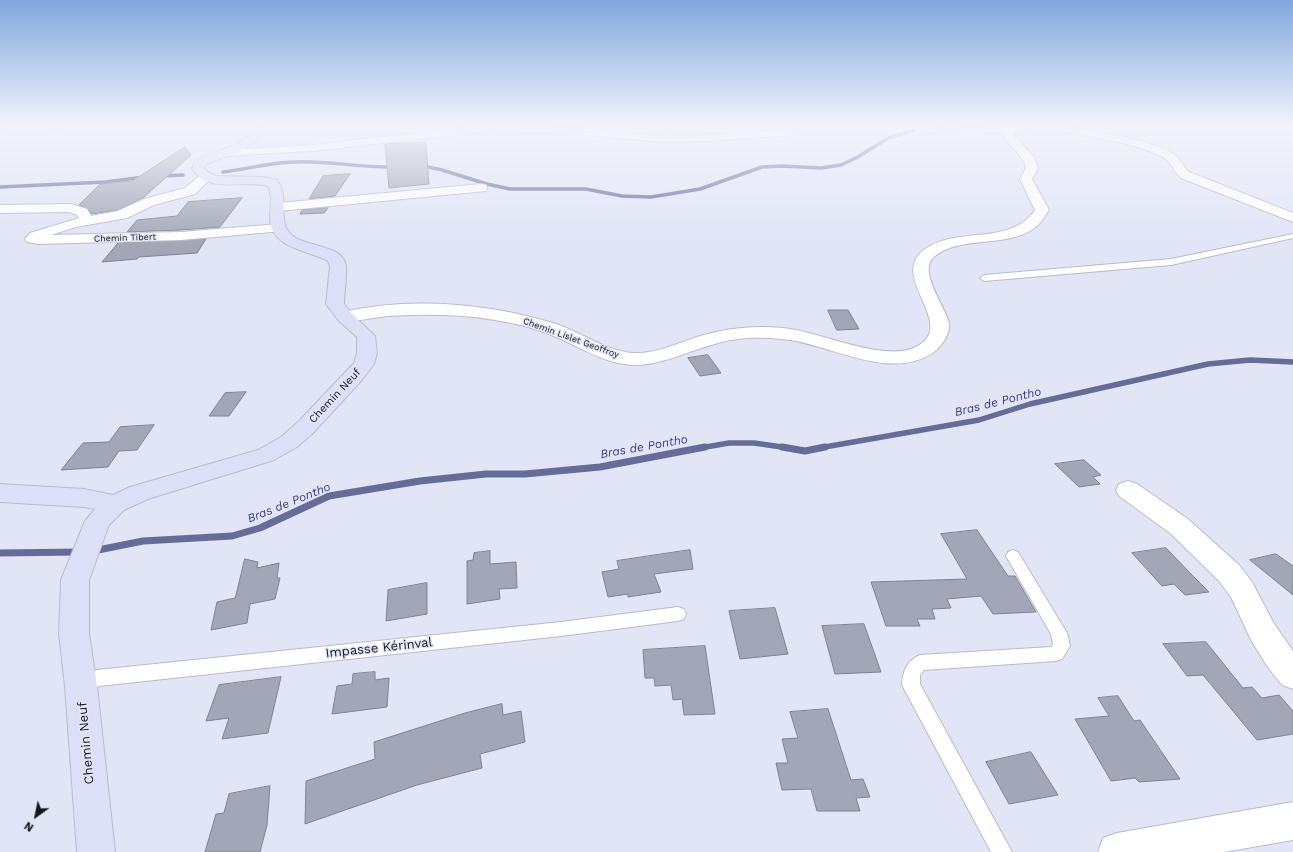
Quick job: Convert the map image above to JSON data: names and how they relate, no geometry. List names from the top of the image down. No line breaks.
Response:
{"streets":{"main road":["Chemin Neuf"],"street":["Chemin Tibert","Chemin Lislet Geoffroy"],"lane":["Impasse Kérinval"]},"crossings":[["Chemin Tibert","Chemin Neuf"],["Chemin Lislet Geoffroy","Chemin Neuf"],["Chemin Neuf","Impasse Kérinval"]],"water":["Bras de Pontho"],"north":"bottom left"}
